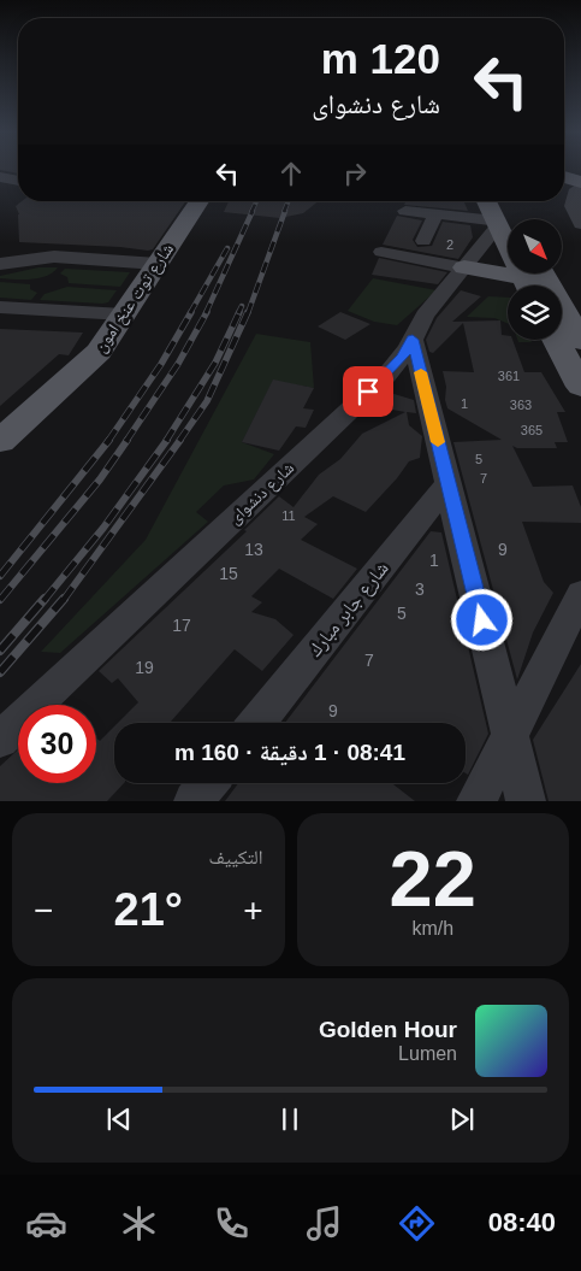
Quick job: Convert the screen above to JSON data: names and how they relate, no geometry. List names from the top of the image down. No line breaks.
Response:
{"streets":{"main road":["شارع توت عنخ امون"],"street":["شارع دنشواى","شارع جابر مبارك"]},"house_numbers":["2","361","1","363","365","5","7","11","13","9","1","15","3","5","17","7","19","9"],"north":"bottom right","page":{"turn":["120 m","شارع دنشواى"],"limit":"30","trip":"08:41 · 1 دقيقة · 160 m","tile":[["22","km/h"],"التكييف"],"heat":["−","21°","+"],"song":["Golden Hour","Lumen"],"tabs":"08:40"}}
